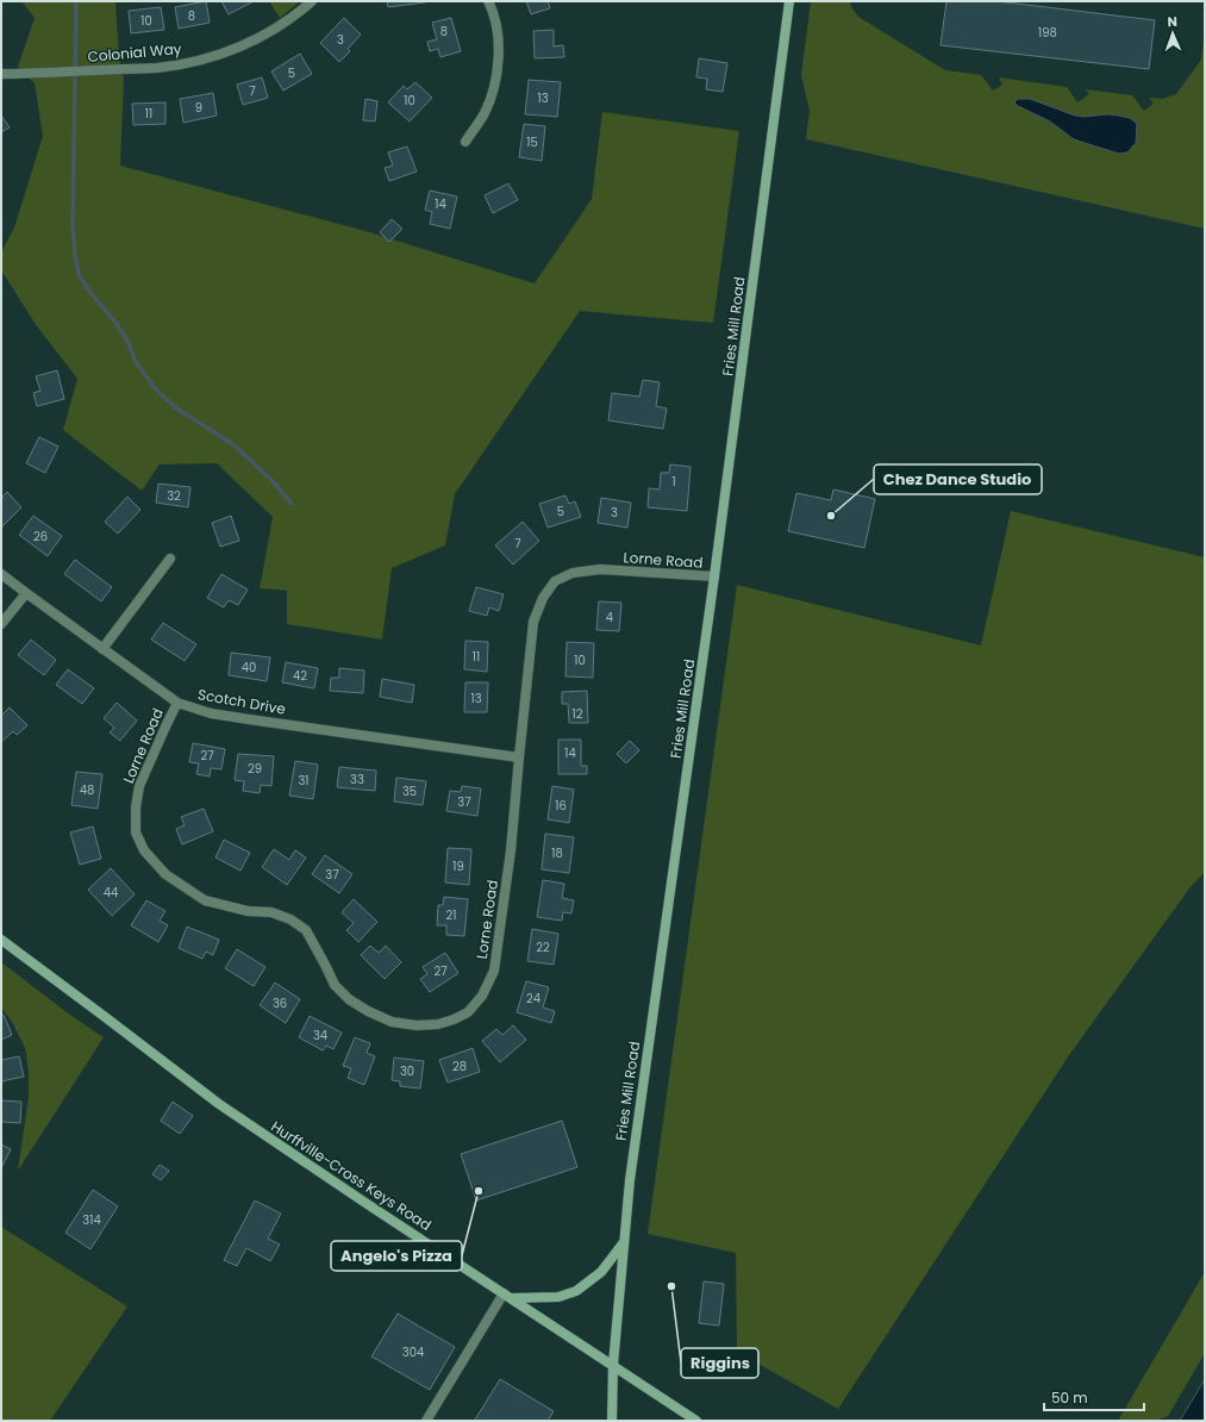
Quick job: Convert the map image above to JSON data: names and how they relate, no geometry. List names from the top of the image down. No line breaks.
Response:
{"streets":{"main road":["Fries Mill Road","Hurffville-Cross Keys Road"],"street":["Colonial Way","Lorne Road","Scotch Drive"]},"crossings":[["Fries Mill Road","Lorne Road"],["Fries Mill Road","Hurffville-Cross Keys Road"],["Lorne Road","Scotch Drive"]],"places":["Chez Dance Studio","Angelo's Pizza","Riggins"],"house_numbers":["8","10","8","198","3","5","7","13","10","9","11","15","14","1","32","5","3","26","7","4","11","10","40","42","13","12","14","27","29","33","31","48","35","37","16","18","19","37","44","21","22","27","24","36","34","28","30","314","304"],"scale_bar":"50 m","north":"top"}
